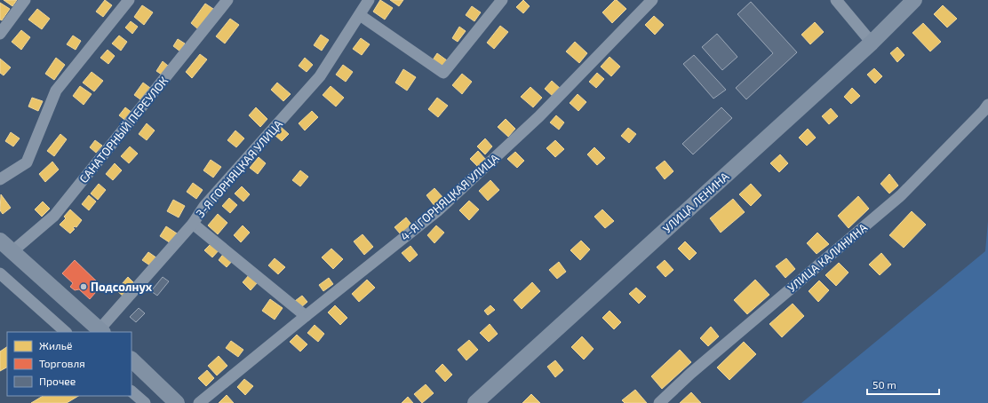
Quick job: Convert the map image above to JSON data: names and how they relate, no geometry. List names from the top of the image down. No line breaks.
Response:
{"streets":{"main road":["УЛИЦА ЛЕНИНА"],"street":["САНАТОРНЫЙ ПЕРЕУЛОК","3-Я ГОРНЯЦКАЯ УЛИЦА","4-Я ГОРНЯЦКАЯ УЛИЦА","УЛИЦА КАЛИНИНА"]},"places":["Подсолнух"],"legend":["Жильё","Торговля","Прочее"],"scale_bar":"50 m"}
